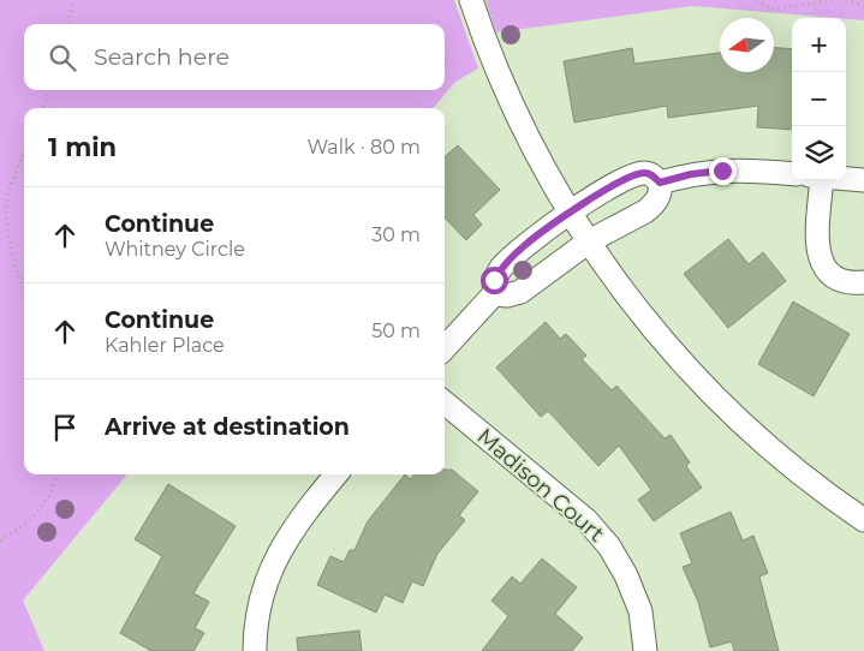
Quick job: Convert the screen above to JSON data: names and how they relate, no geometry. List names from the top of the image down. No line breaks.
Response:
{"streets":{"street":["Madison Court"]},"north":"left","page":{"map_buttons":["+","−"],"search":"Search here","heading":["1 min","Walk · 80 m"],"list":[["Continue","Whitney Circle","30 m"],["Continue","Kahler Place","50 m"],"Arrive at destination"]}}
